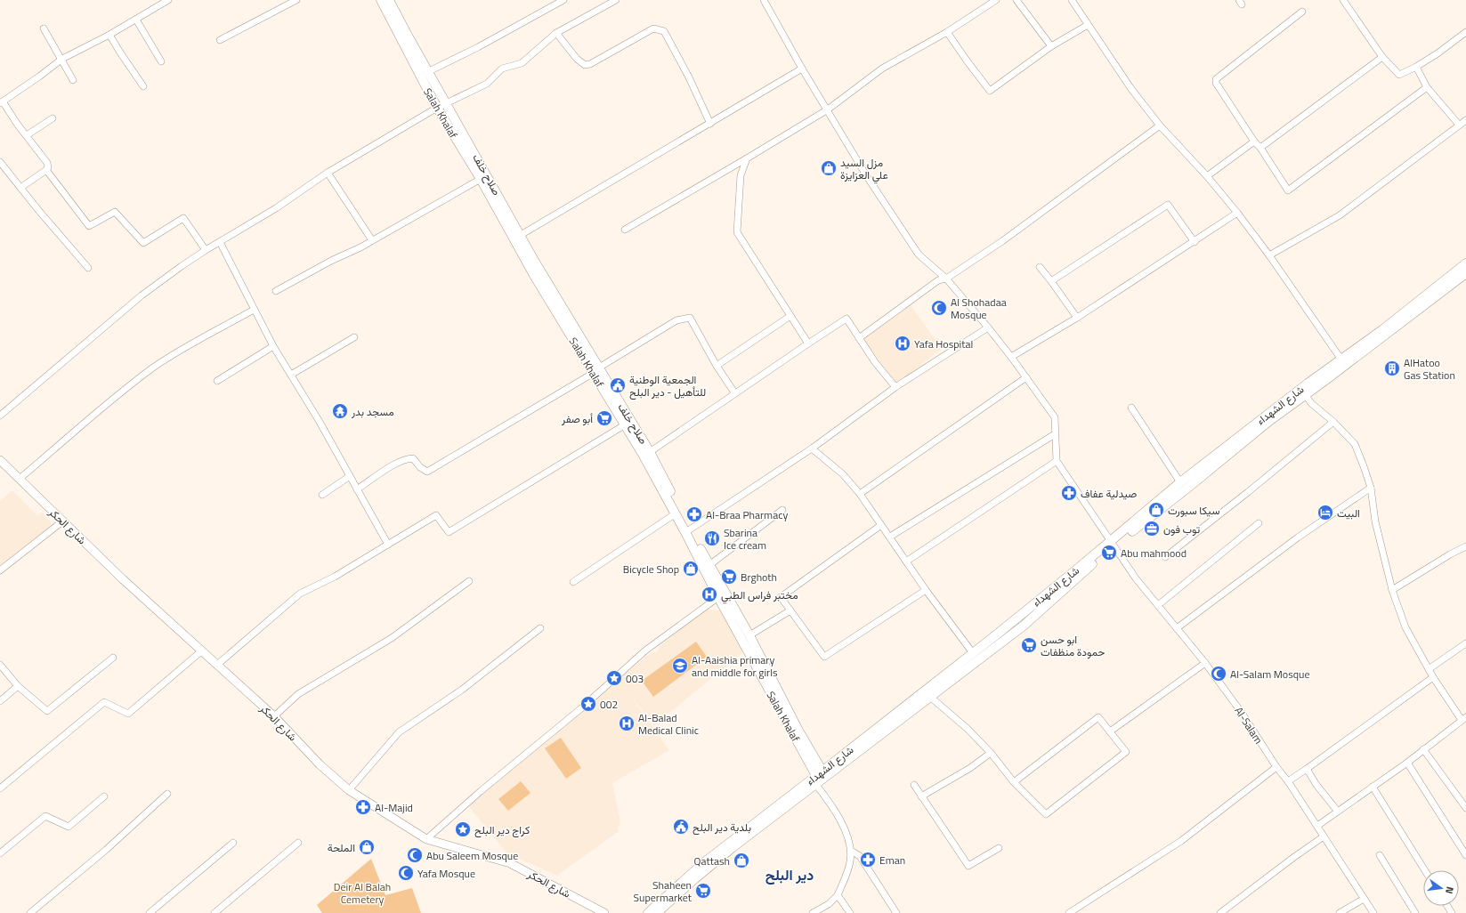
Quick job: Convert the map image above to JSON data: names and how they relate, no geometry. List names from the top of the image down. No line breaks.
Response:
{"streets":{"main road":["Salah Khalaf","صلاح خلف","شارع الشهداء"],"street":["شارع الحكر","Al-Salam"]},"crossings":[["Salah Khalaf","صلاح خلف"],["Salah Khalaf","شارع الشهداء"],["صلاح خلف","شارع الشهداء"],["شارع الشهداء","Al-Salam"]],"districts":["دير البلح"],"parks":["Deir Al Balah Cemetery"],"places":{"shop":["مزل السيد علي العزايزة","سيكا سبورت","Bicycle Shop","الملحة","Qattash"],"mosque":["Al Shohadaa Mosque","Al-Salam Mosque","Abu Saleem Mosque","Yafa Mosque"],"hospital":["Yafa Hospital","مختبر فراس الطبي","Al-Balad Medical Clinic"],"building":["AlHatoo Gas Station"],"public building":["الجمعية الوطنية للتأهيل - دير البلح","بلدية دير البلح"],"temple":["مسجد بدر"],"supermarket":["أبو صفر","Abu mahmood","Brghoth","ابو حسن حمودة منظفات","Shaheen Supermarket"],"pharmacy":["صيدلية عفاف","Al-Braa Pharmacy","Al-Majid","Eman"],"hotel":["البيت"],"office":["توب فون"],"restaurant":["Sbarina Ice cream"],"school or university":["Al-Aaishia primary and middle for girls"],"place":["003","002","كراج دير البلح"]},"north":"right"}
